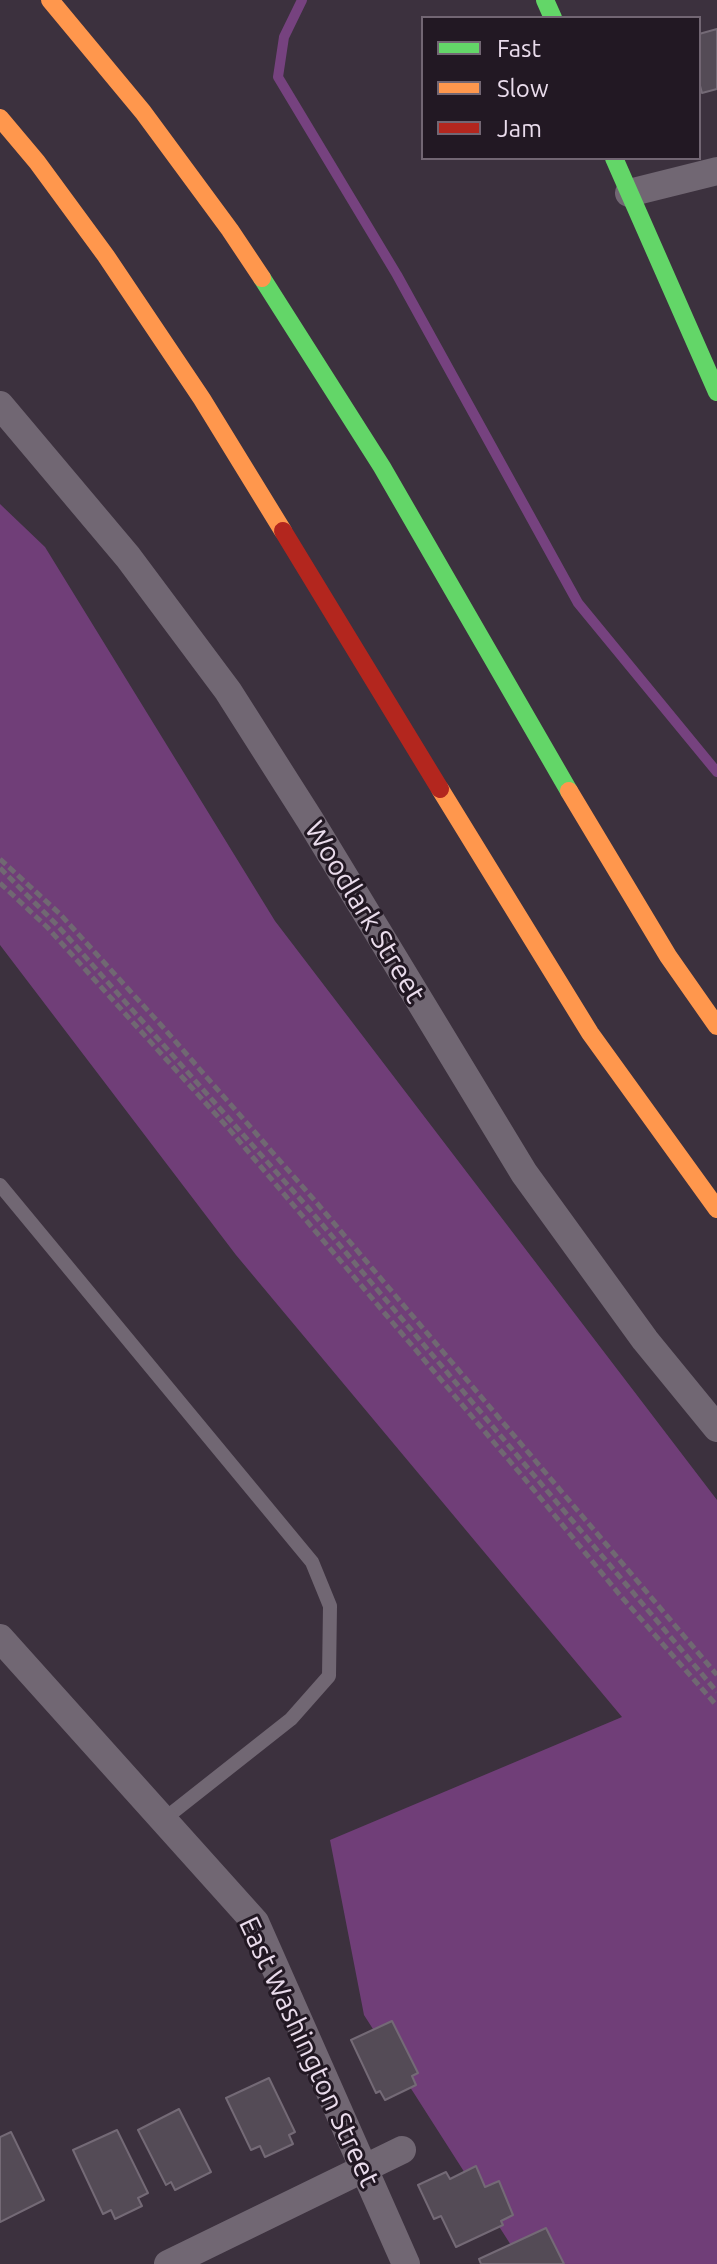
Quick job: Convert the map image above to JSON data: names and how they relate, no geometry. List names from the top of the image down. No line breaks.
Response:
{"streets":{"street":["Woodlark Street","East Washington Street"]},"legend":["Fast","Slow","Jam"]}
